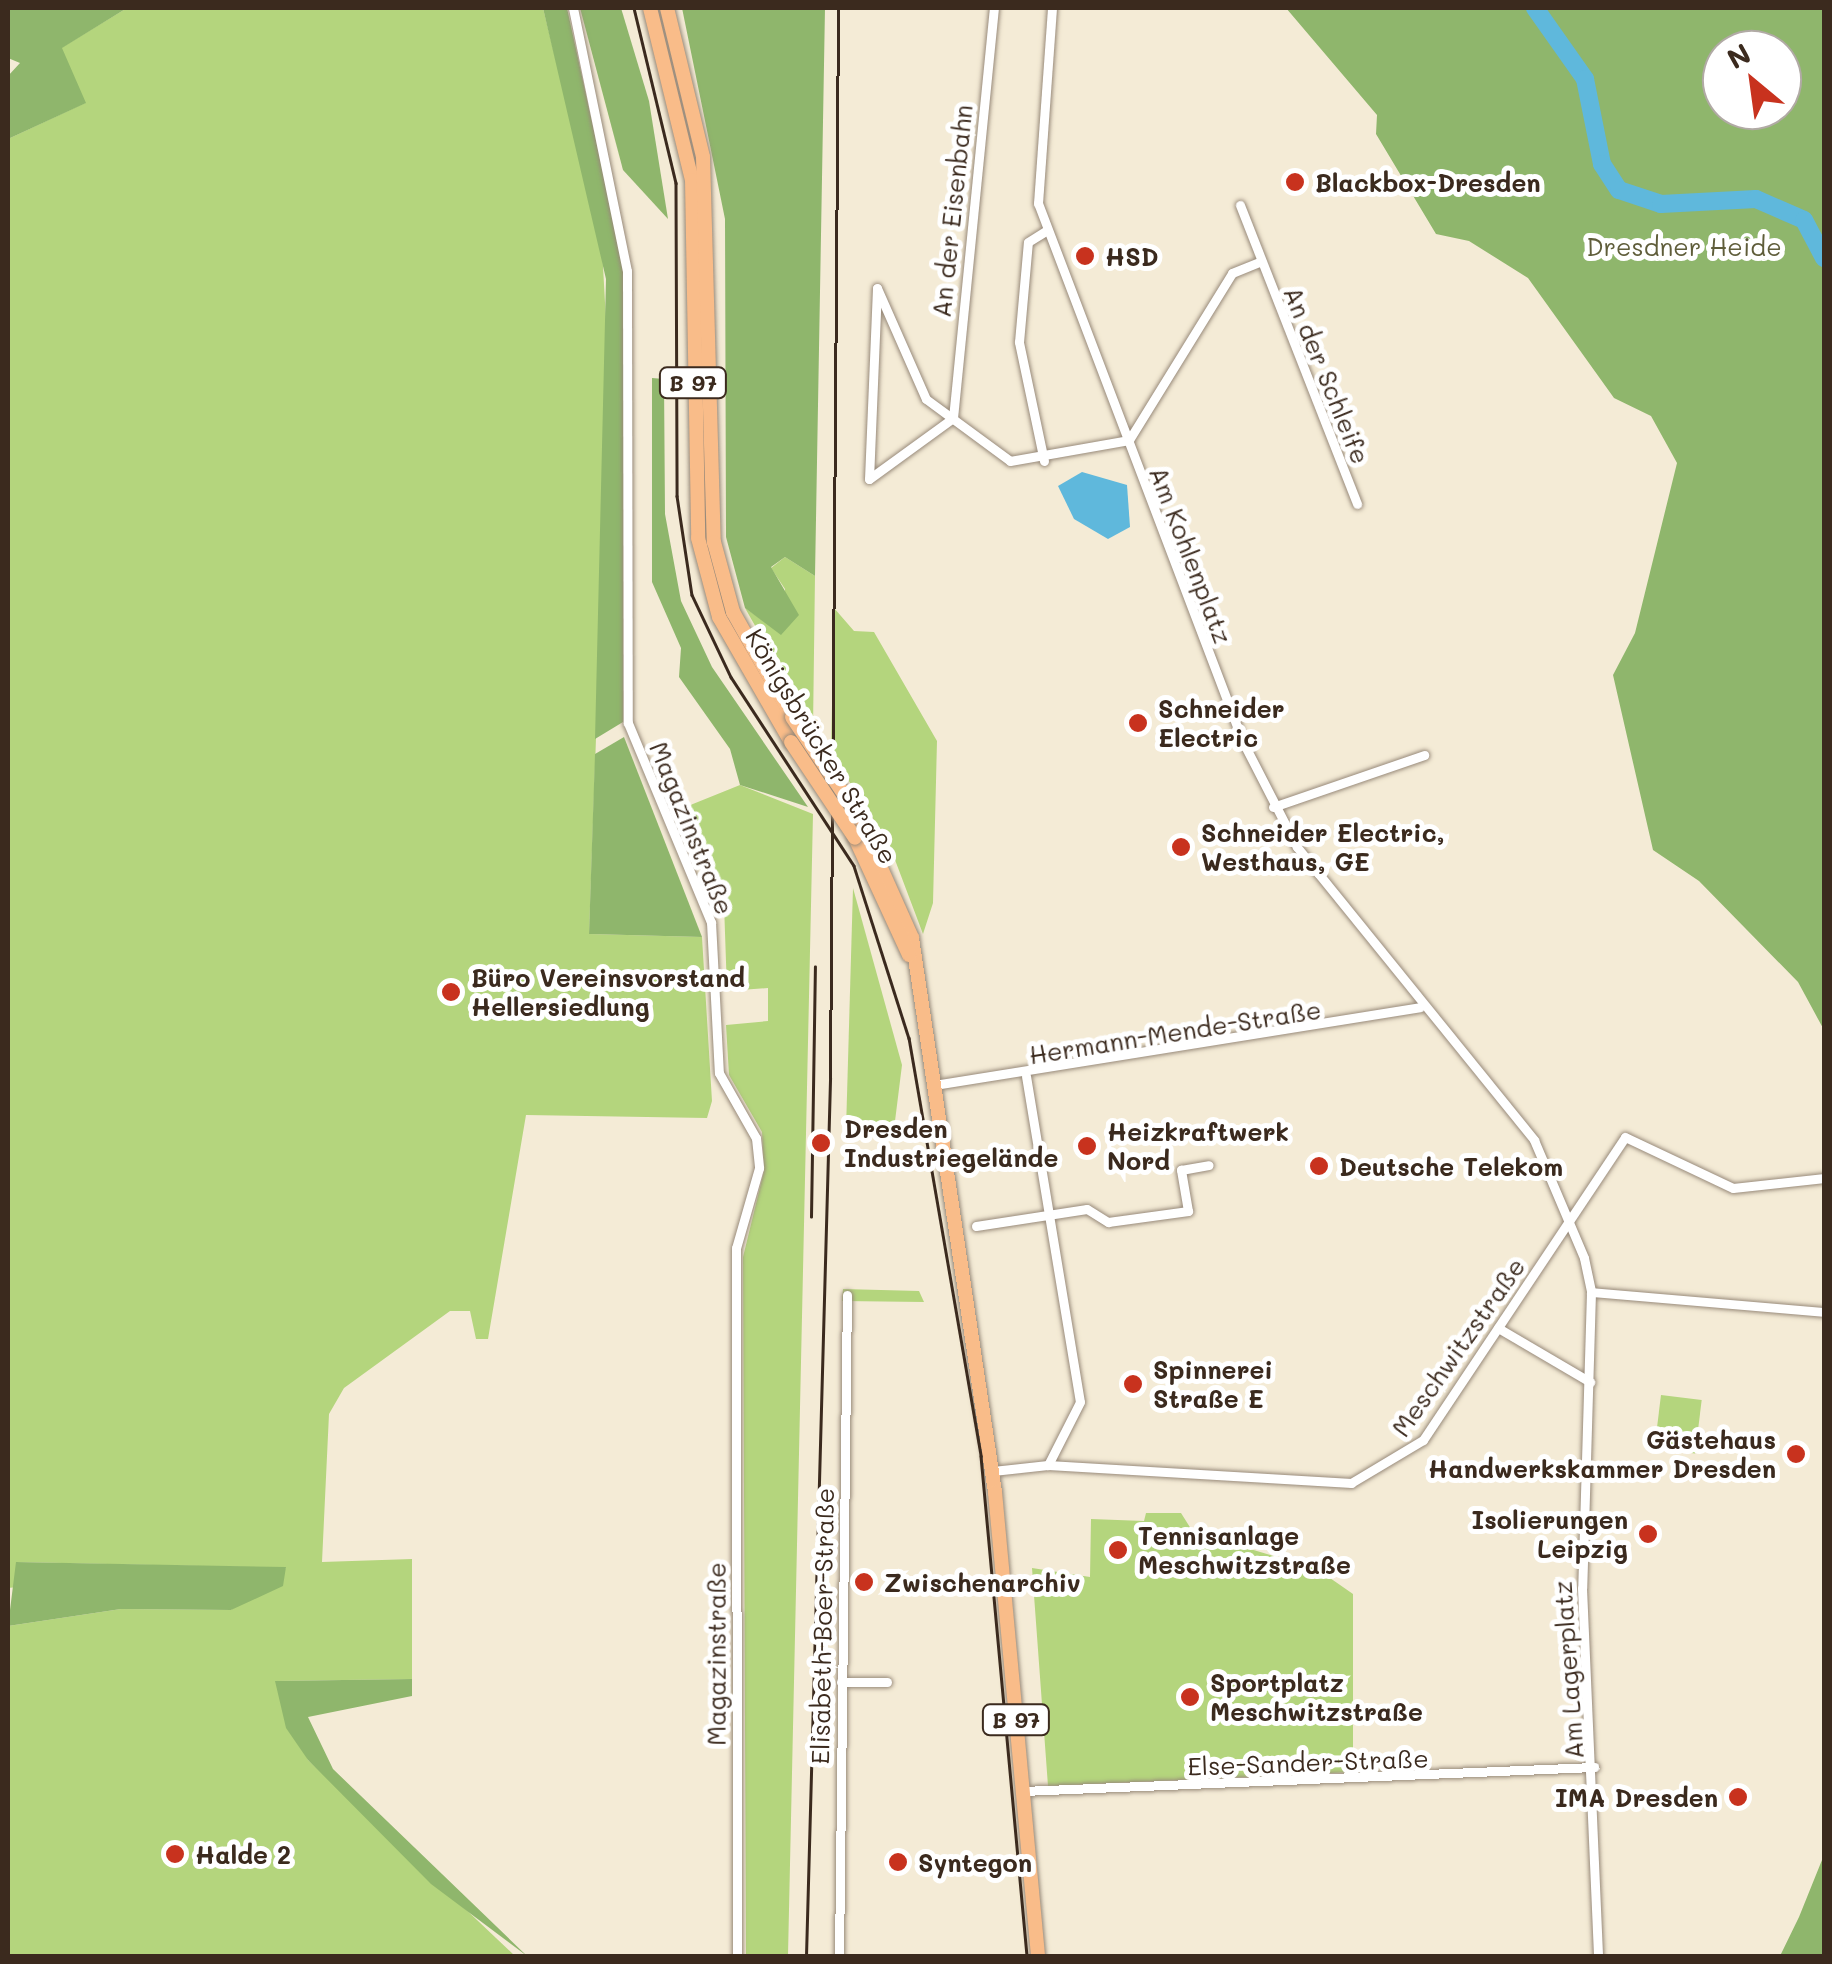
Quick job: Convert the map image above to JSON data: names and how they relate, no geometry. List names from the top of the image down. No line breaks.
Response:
{"streets":{"main road":["B 97","Königsbrücker Straße"],"street":["An der Eisenbahn","An der Schleife","Am Kohlenplatz","Magazinstraße","Hermann-Mende-Straße","Meschwitzstraße","Elisabeth-Boer-Straße","Am Lagerplatz","Else-Sander-Straße"]},"crossings":[["An der Eisenbahn","Am Kohlenplatz"],["An der Schleife","Am Kohlenplatz"],["Am Kohlenplatz","Hermann-Mende-Straße"],["Am Kohlenplatz","Meschwitzstraße"],["Am Kohlenplatz","Am Lagerplatz"],["Königsbrücker Straße","Hermann-Mende-Straße"],["Königsbrücker Straße","Meschwitzstraße"],["Königsbrücker Straße","Else-Sander-Straße"],["Meschwitzstraße","Am Lagerplatz"],["Am Lagerplatz","Else-Sander-Straße"]],"parks":["Dresdner Heide"],"places":["Blackbox-Dresden","HSD","Schneider Electric","Schneider Electric, Westhaus, GE","Büro Vereinsvorstand Hellersiedlung","Dresden Industriegelände","Heizkraftwerk Nord","Deutsche Telekom","Spinnerei Straße E","Gästehaus Handwerkskammer Dresden","Isolierungen Leipzig","Tennisanlage Meschwitzstraße","Zwischenarchiv","Sportplatz Meschwitzstraße","IMA Dresden","Halde 2","Syntegon"],"north":"top left"}
